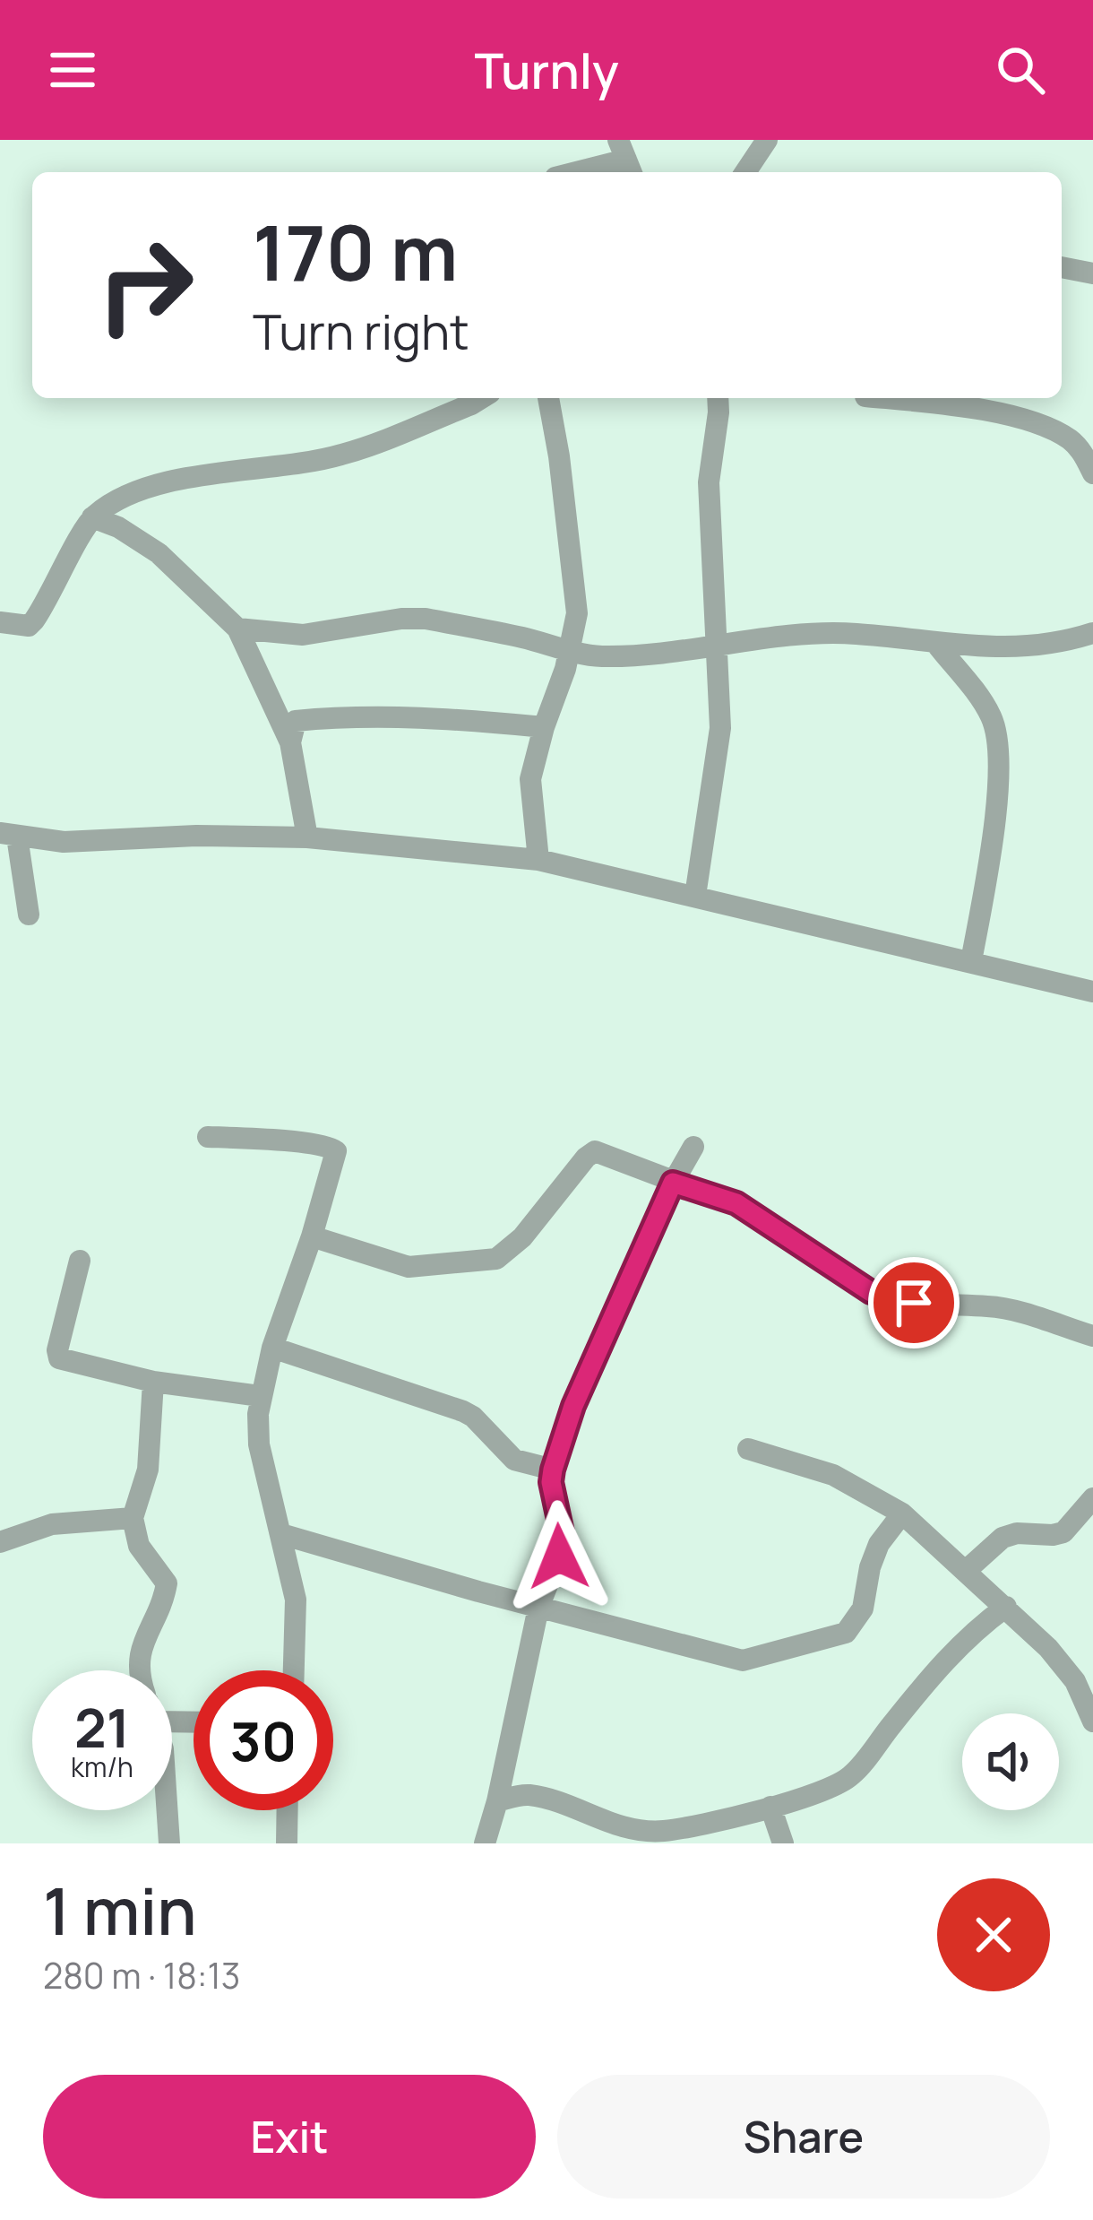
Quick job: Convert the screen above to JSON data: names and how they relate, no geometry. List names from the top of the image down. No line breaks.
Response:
{"page":{"header":"Turnly","turn":["170 m","Turn right"],"speed":"21 km/h","limit":"30","heading":["1 min","280 m · 18:13"],"buttons":["Exit","Share"]}}
